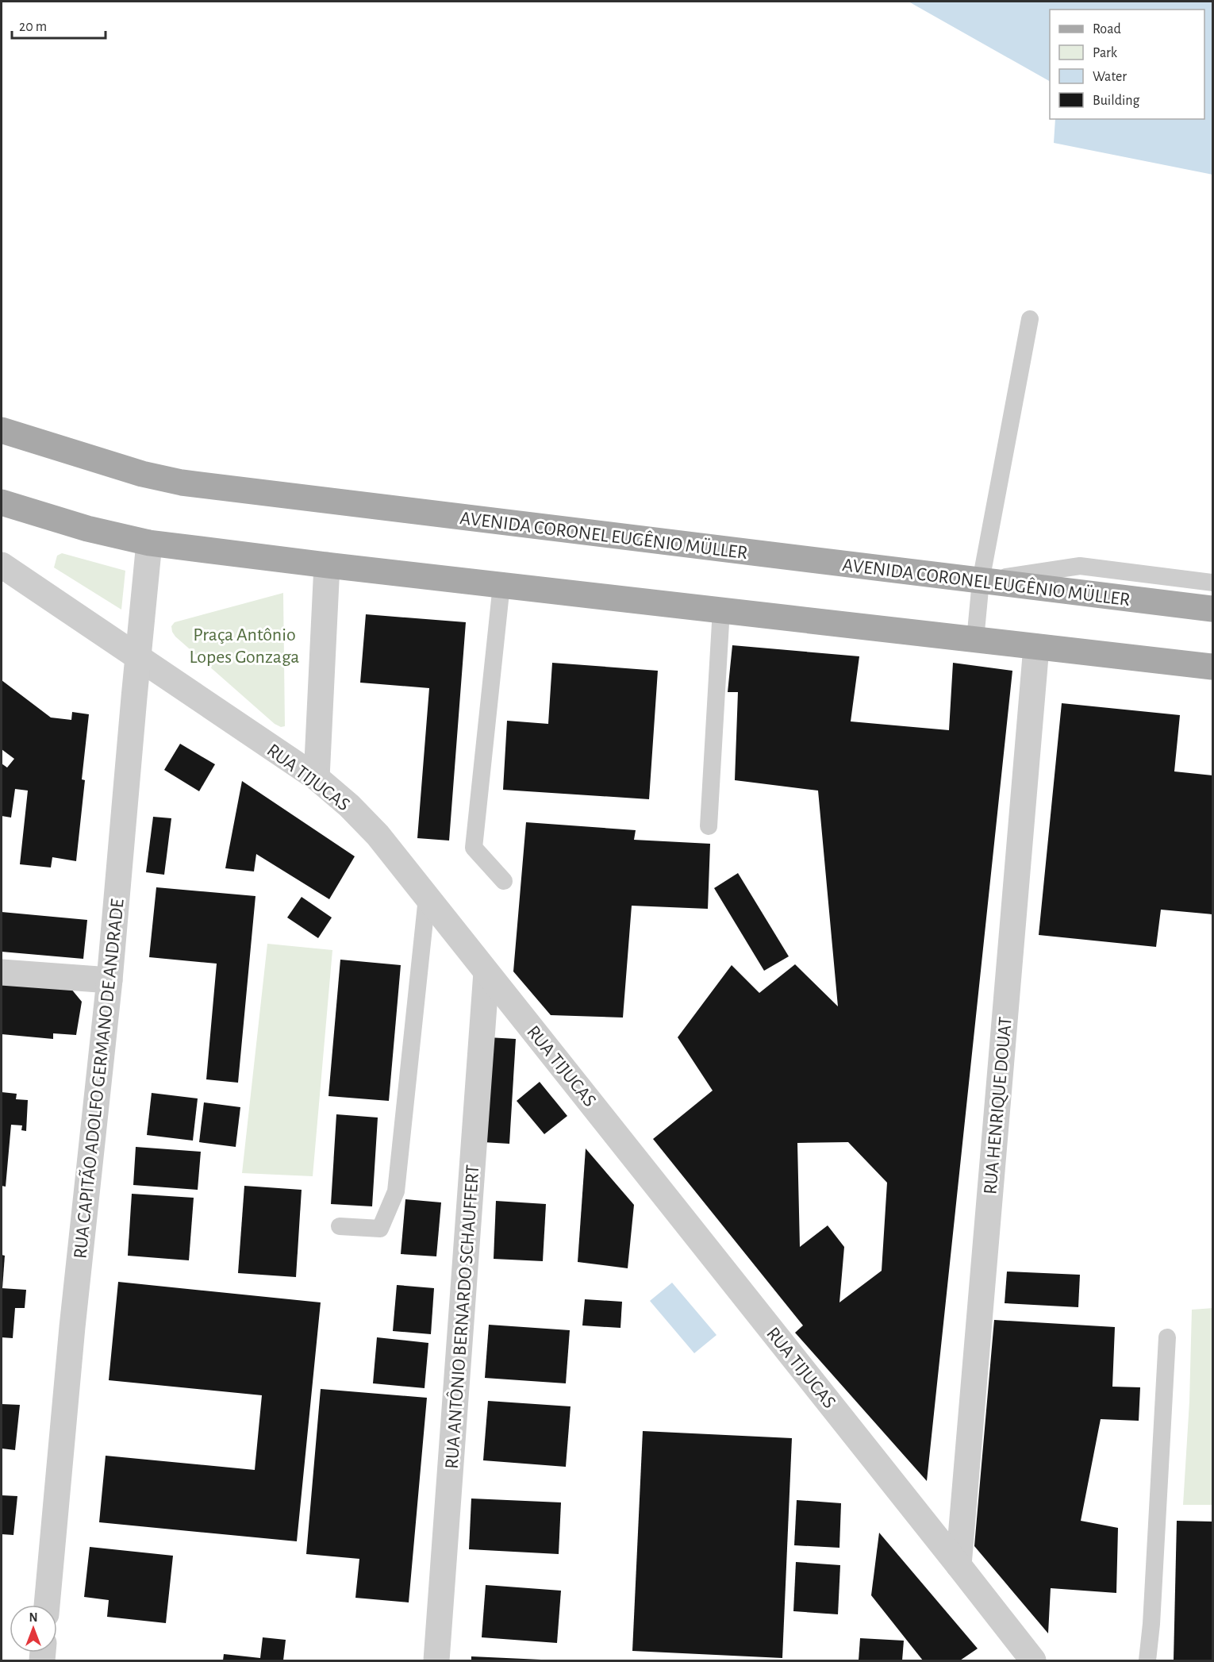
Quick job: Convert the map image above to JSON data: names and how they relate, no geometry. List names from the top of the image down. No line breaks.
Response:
{"streets":{"main road":["AVENIDA CORONEL EUGÊNIO MÜLLER"],"street":["RUA TIJUCAS","RUA CAPITÃO ADOLFO GERMANO DE ANDRADE","RUA HENRIQUE DOUAT","RUA ANTÔNIO BERNARDO SCHAUFFERT"]},"crossings":[["RUA TIJUCAS","RUA CAPITÃO ADOLFO GERMANO DE ANDRADE"],["RUA TIJUCAS","RUA HENRIQUE DOUAT"],["RUA TIJUCAS","RUA ANTÔNIO BERNARDO SCHAUFFERT"]],"parks":["Praça Antônio Lopes Gonzaga"],"legend":["Road","Park","Water","Building"],"scale_bar":"20 m","north":"top"}
